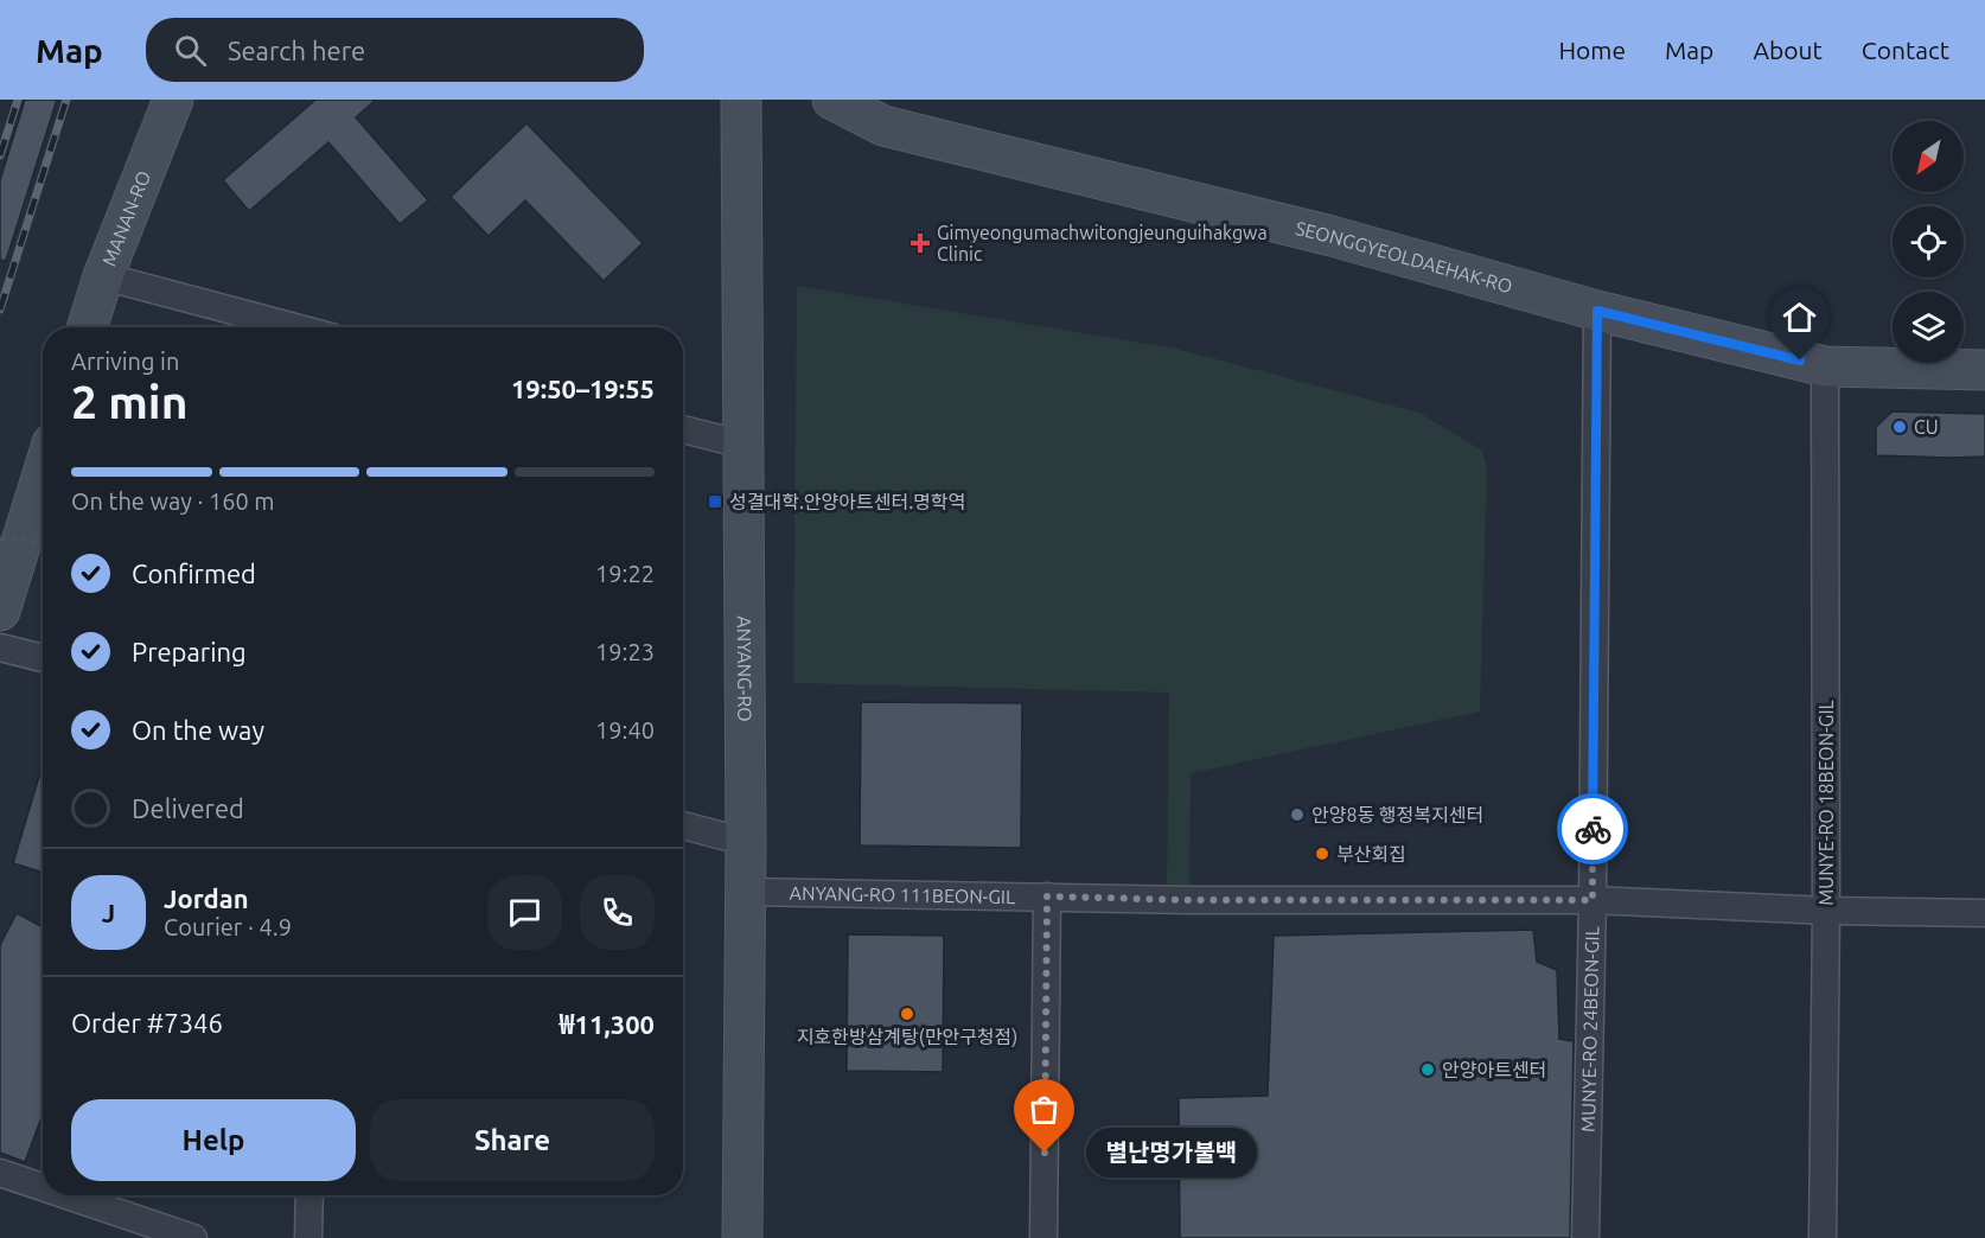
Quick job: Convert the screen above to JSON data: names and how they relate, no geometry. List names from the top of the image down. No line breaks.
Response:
{"streets":{"street":["MANAN-RO","SEONGGYEOLDAEHAK-RO","ANYANG-RO","MUNYE-RO 18BEON-GIL","ANYANG-RO 111BEON-GIL","MUNYE-RO 24BEON-GIL"]},"crossings":[["SEONGGYEOLDAEHAK-RO","MUNYE-RO 18BEON-GIL"],["SEONGGYEOLDAEHAK-RO","MUNYE-RO 24BEON-GIL"],["ANYANG-RO","ANYANG-RO 111BEON-GIL"],["MUNYE-RO 18BEON-GIL","ANYANG-RO 111BEON-GIL"],["ANYANG-RO 111BEON-GIL","MUNYE-RO 24BEON-GIL"]],"places":{"health":["Gimyeongumachwitongjeunguihakgwa Clinic"],"other":["CU","안양8동 행정복지센터","부산회집","지호한방삼계탕(만안구청점)","안양아트센터","별난명가불백"],"transit":["성결대학.안양아트센터.명학역"]},"north":"bottom left","page":{"header":"Map","search":"Search here","nav":["Home","Map","About","Contact"],"heading":["2 min","Arriving in","19:50–19:55"],"panel":["Jordan","Courier · 4.9","Order #7346","₩11,300"],"bar":"On the way · 160 m","list":[["Confirmed","19:22"],["Preparing","19:23"],["On the way","19:40"],"Delivered"],"round":"J","buttons":["Help","Share"],"bubble":"별난명가불백"}}
